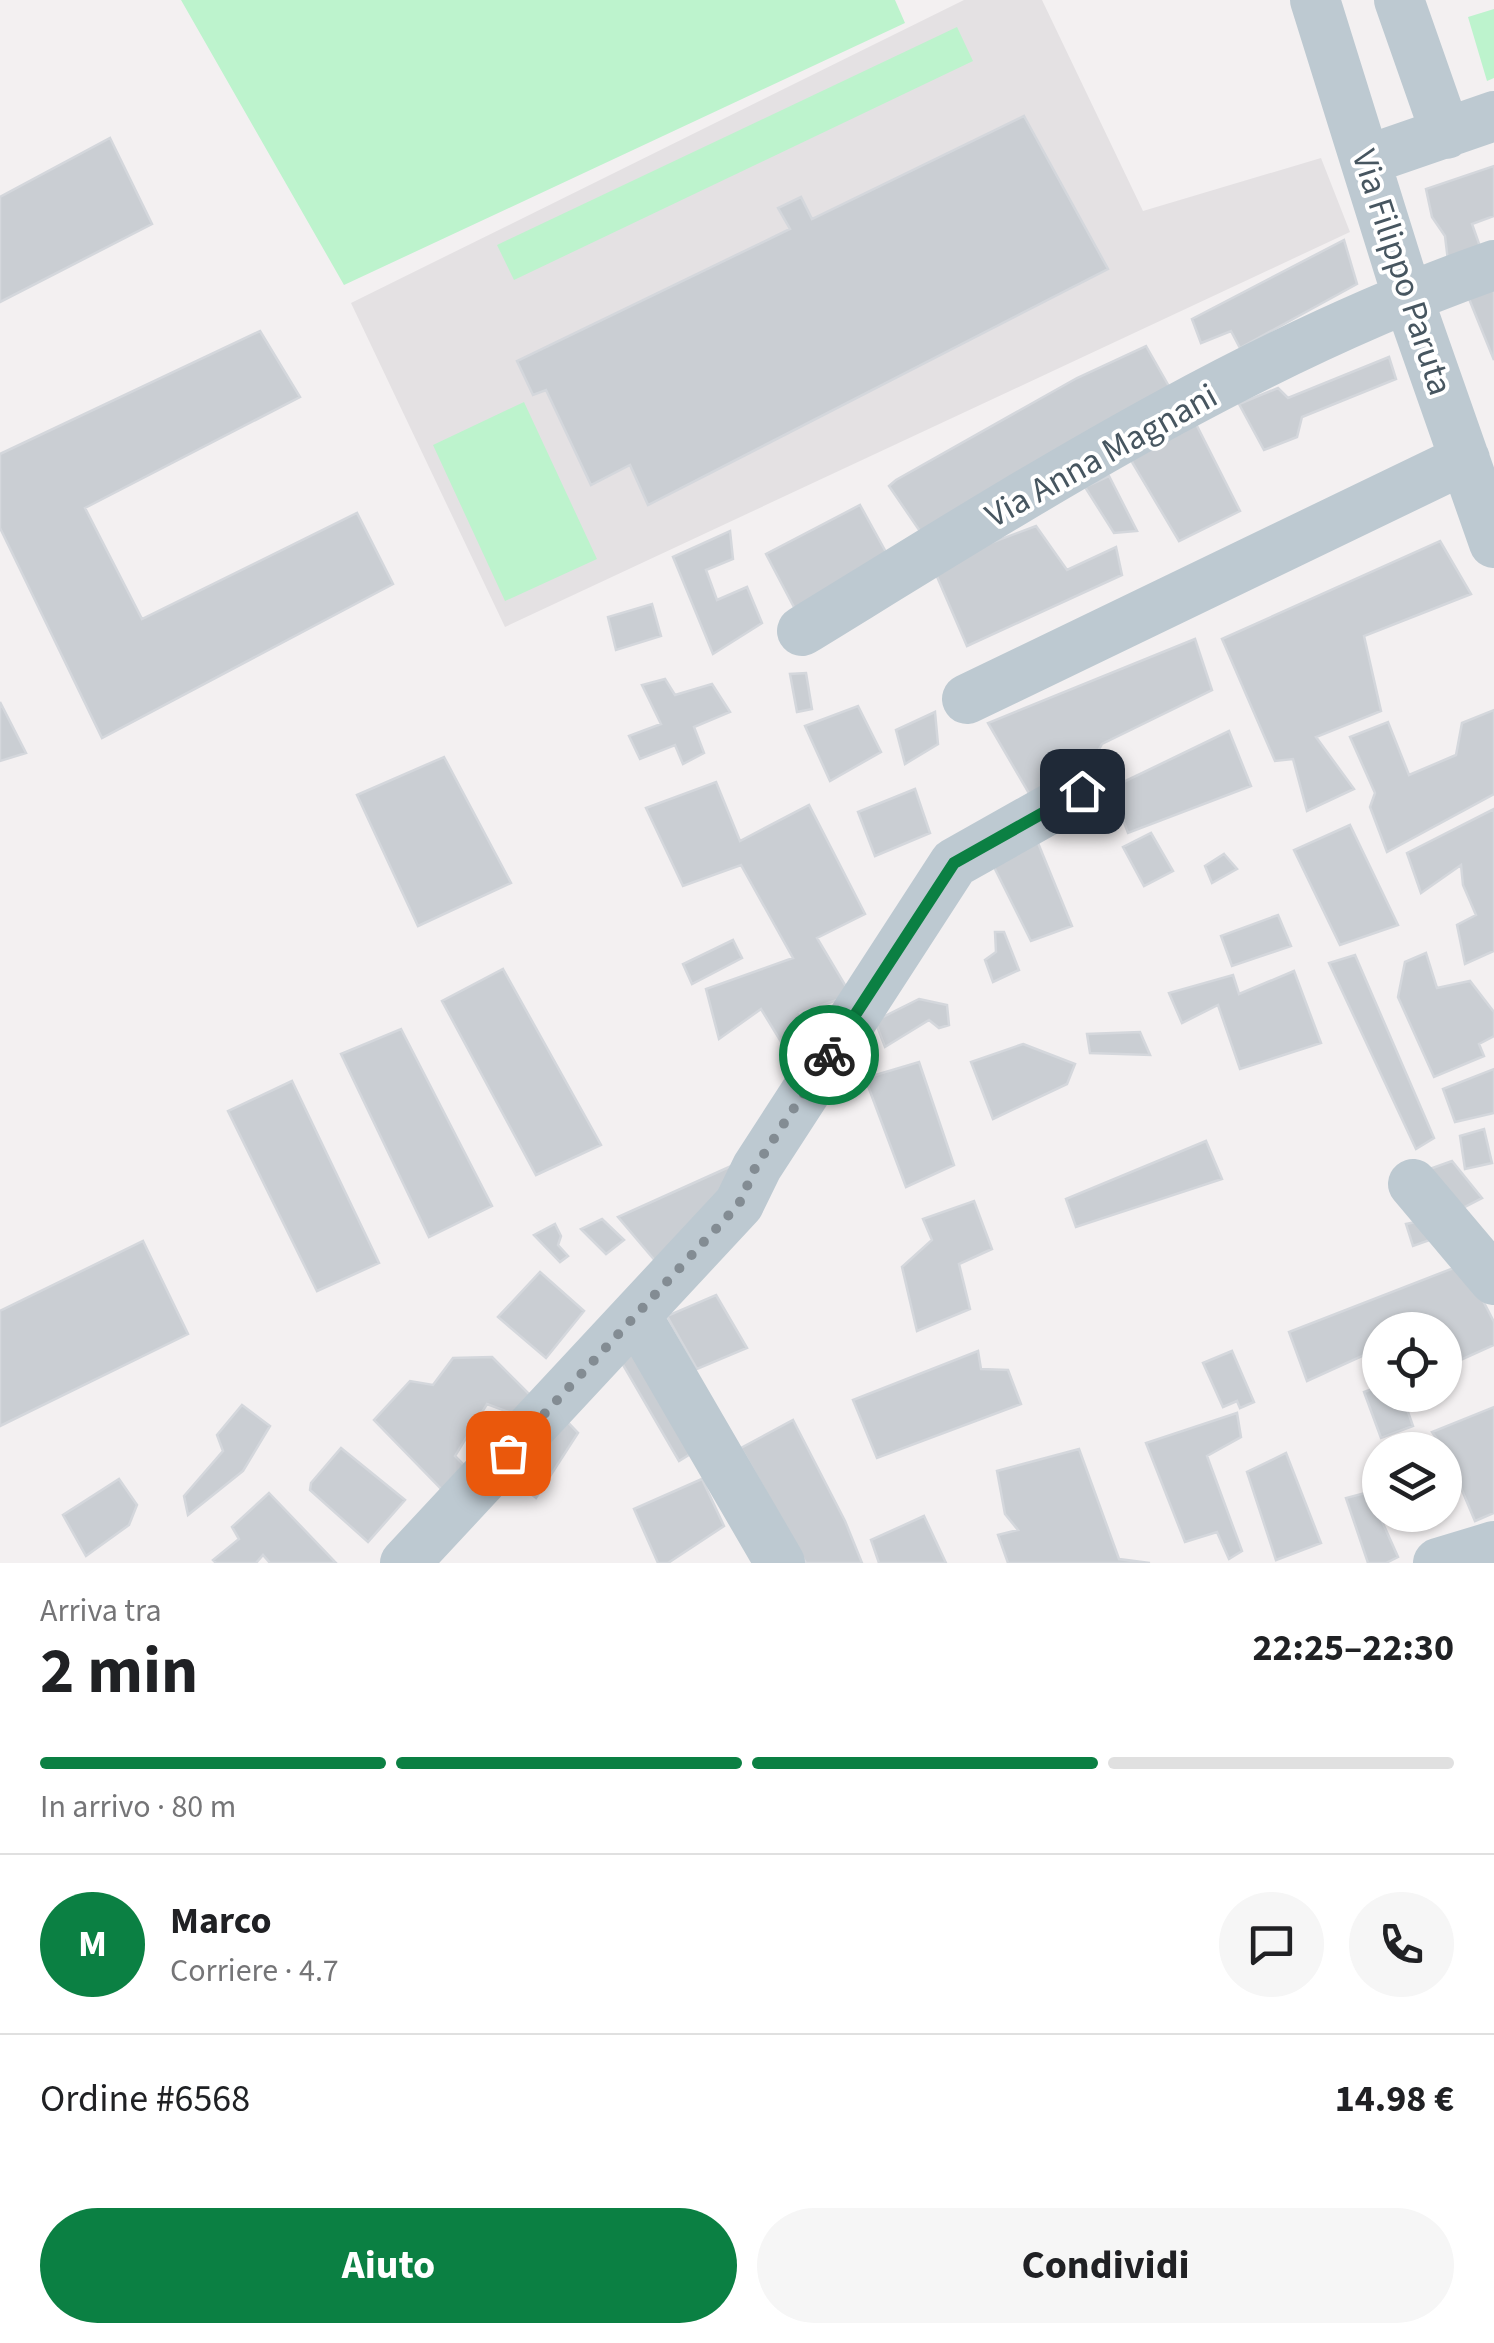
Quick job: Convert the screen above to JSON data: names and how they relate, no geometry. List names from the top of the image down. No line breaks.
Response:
{"streets":{"street":["Via Filippo Paruta","Via Anna Magnani"]},"crossings":[["Via Filippo Paruta","Via Anna Magnani"]],"page":{"heading":["2 min","Arriva tra","22:25–22:30"],"panel":["Marco","Corriere · 4.7","Ordine #6568","14.98 €"],"bar":"In arrivo · 80 m","round":"M","buttons":["Aiuto","Condividi"]}}
